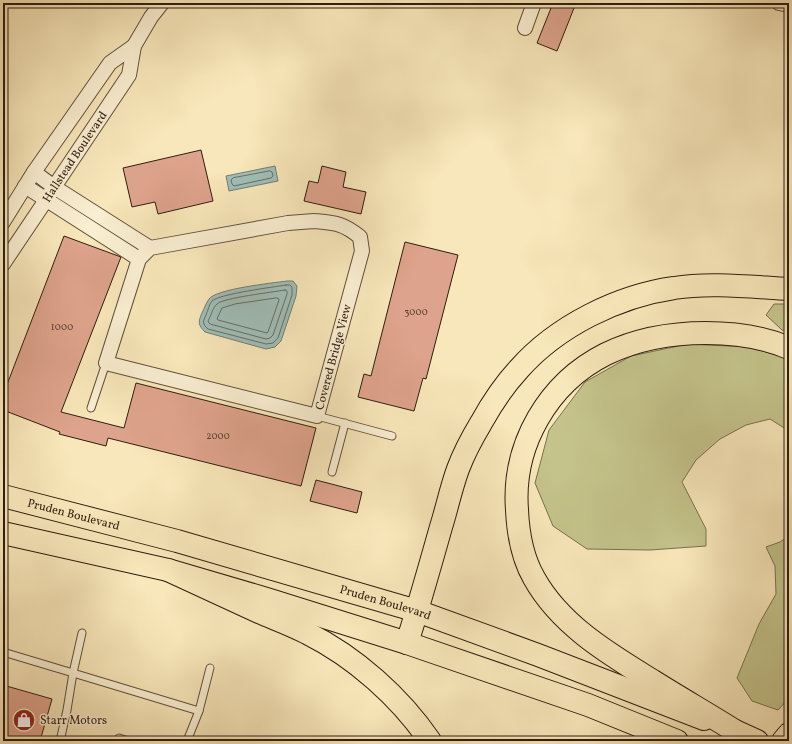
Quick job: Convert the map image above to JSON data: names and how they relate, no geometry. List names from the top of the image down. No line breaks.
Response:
{"streets":{"main road":["Pruden Boulevard"],"street":["Hallstead Boulevard","Covered Bridge View"]},"places":{"shop":["Starr Motors"]},"house_numbers":["3000","1000","2000"]}
